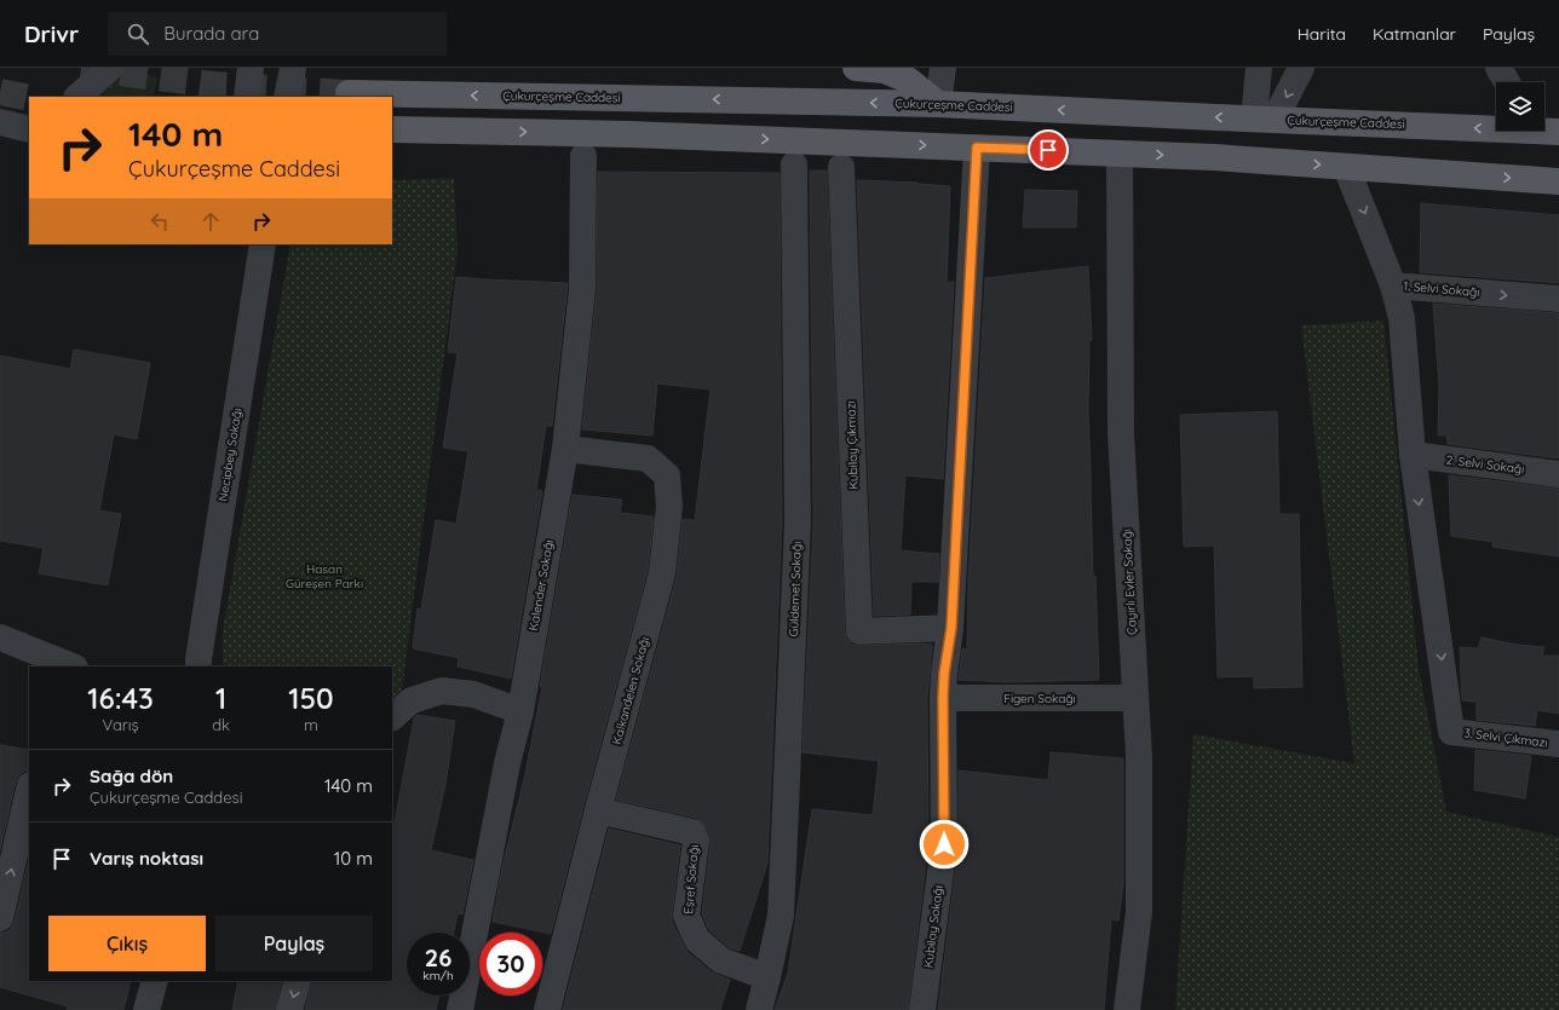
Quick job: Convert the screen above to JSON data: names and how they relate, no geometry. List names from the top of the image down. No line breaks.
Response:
{"streets":{"main road":["Çukurçeşme Caddesi"],"street":["1. Selvi Sokağı","Kubilay Çıkmazı","Necipbey Sokağı","2. Selvi Sokağı","Çayırlı Evler Sokağı","Kalender Sokağı","Güldemet Sokağı","Kalkandelen Sokağı","Figen Sokağı","3. Selvi Çıkmazı","Eşref Sokağı","Kubilay Sokağı"]},"crossings":[["Kubilay Çıkmazı","Kubilay Sokağı"],["2. Selvi Sokağı","3. Selvi Çıkmazı"],["Çayırlı Evler Sokağı","Figen Sokağı"],["Kalender Sokağı","Kalkandelen Sokağı"],["Güldemet Sokağı","Eşref Sokağı"],["Kalkandelen Sokağı","Eşref Sokağı"],["Figen Sokağı","Kubilay Sokağı"]],"one_way":["1. Selvi Sokağı","3. Selvi Çıkmazı"],"parks":["Hasan Güreşen Parkı"],"page":{"header":"Drivr","search":"Burada ara","nav":["Harita","Katmanlar","Paylaş"],"turn":["140 m","Çukurçeşme Caddesi"],"eta":["16:43","Varış","1","dk","150","m"],"list":[{"name":"Sağa dön","note":"Çukurçeşme Caddesi","value":"140 m"},{"name":"Varış noktası","value":"10 m"}],"buttons":["Çıkış","Paylaş"],"speed":"26 km/h","limit":"30"}}
